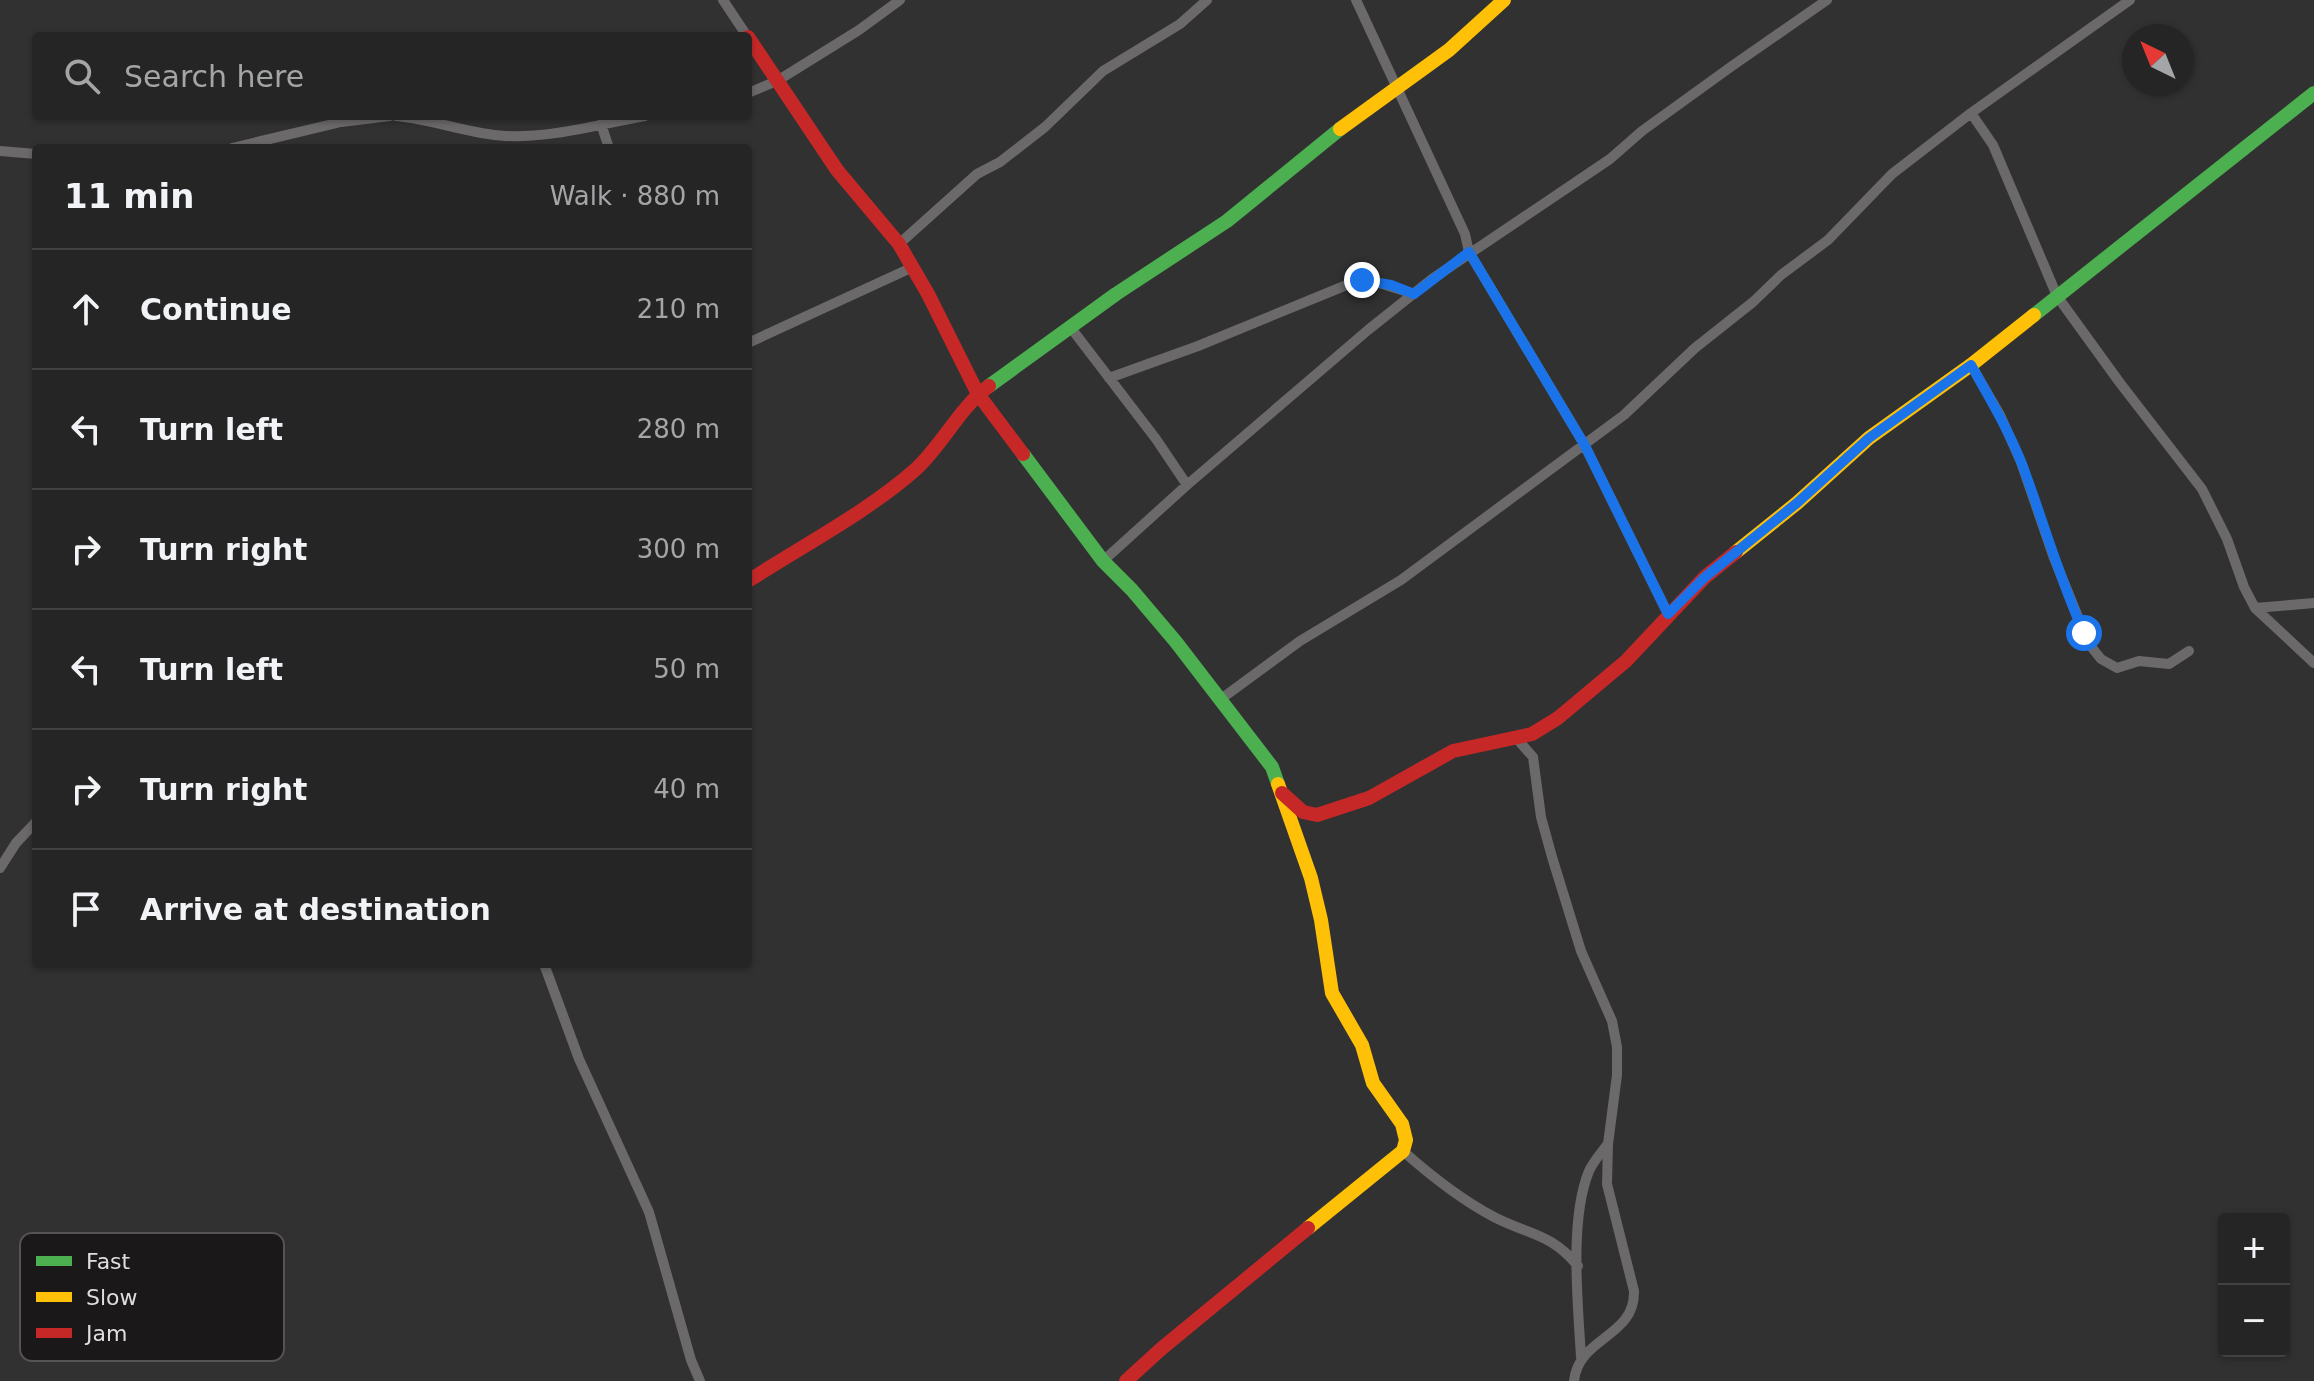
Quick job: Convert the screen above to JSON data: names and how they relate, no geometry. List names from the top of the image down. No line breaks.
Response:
{"legend":["Fast","Slow","Jam"],"north":"top left","page":{"search":"Search here","heading":["11 min","Walk · 880 m"],"list":[["Continue","210 m"],["Turn left","280 m"],["Turn right","300 m"],["Turn left","50 m"],["Turn right","40 m"],"Arrive at destination"],"map_buttons":["+","−"]}}
